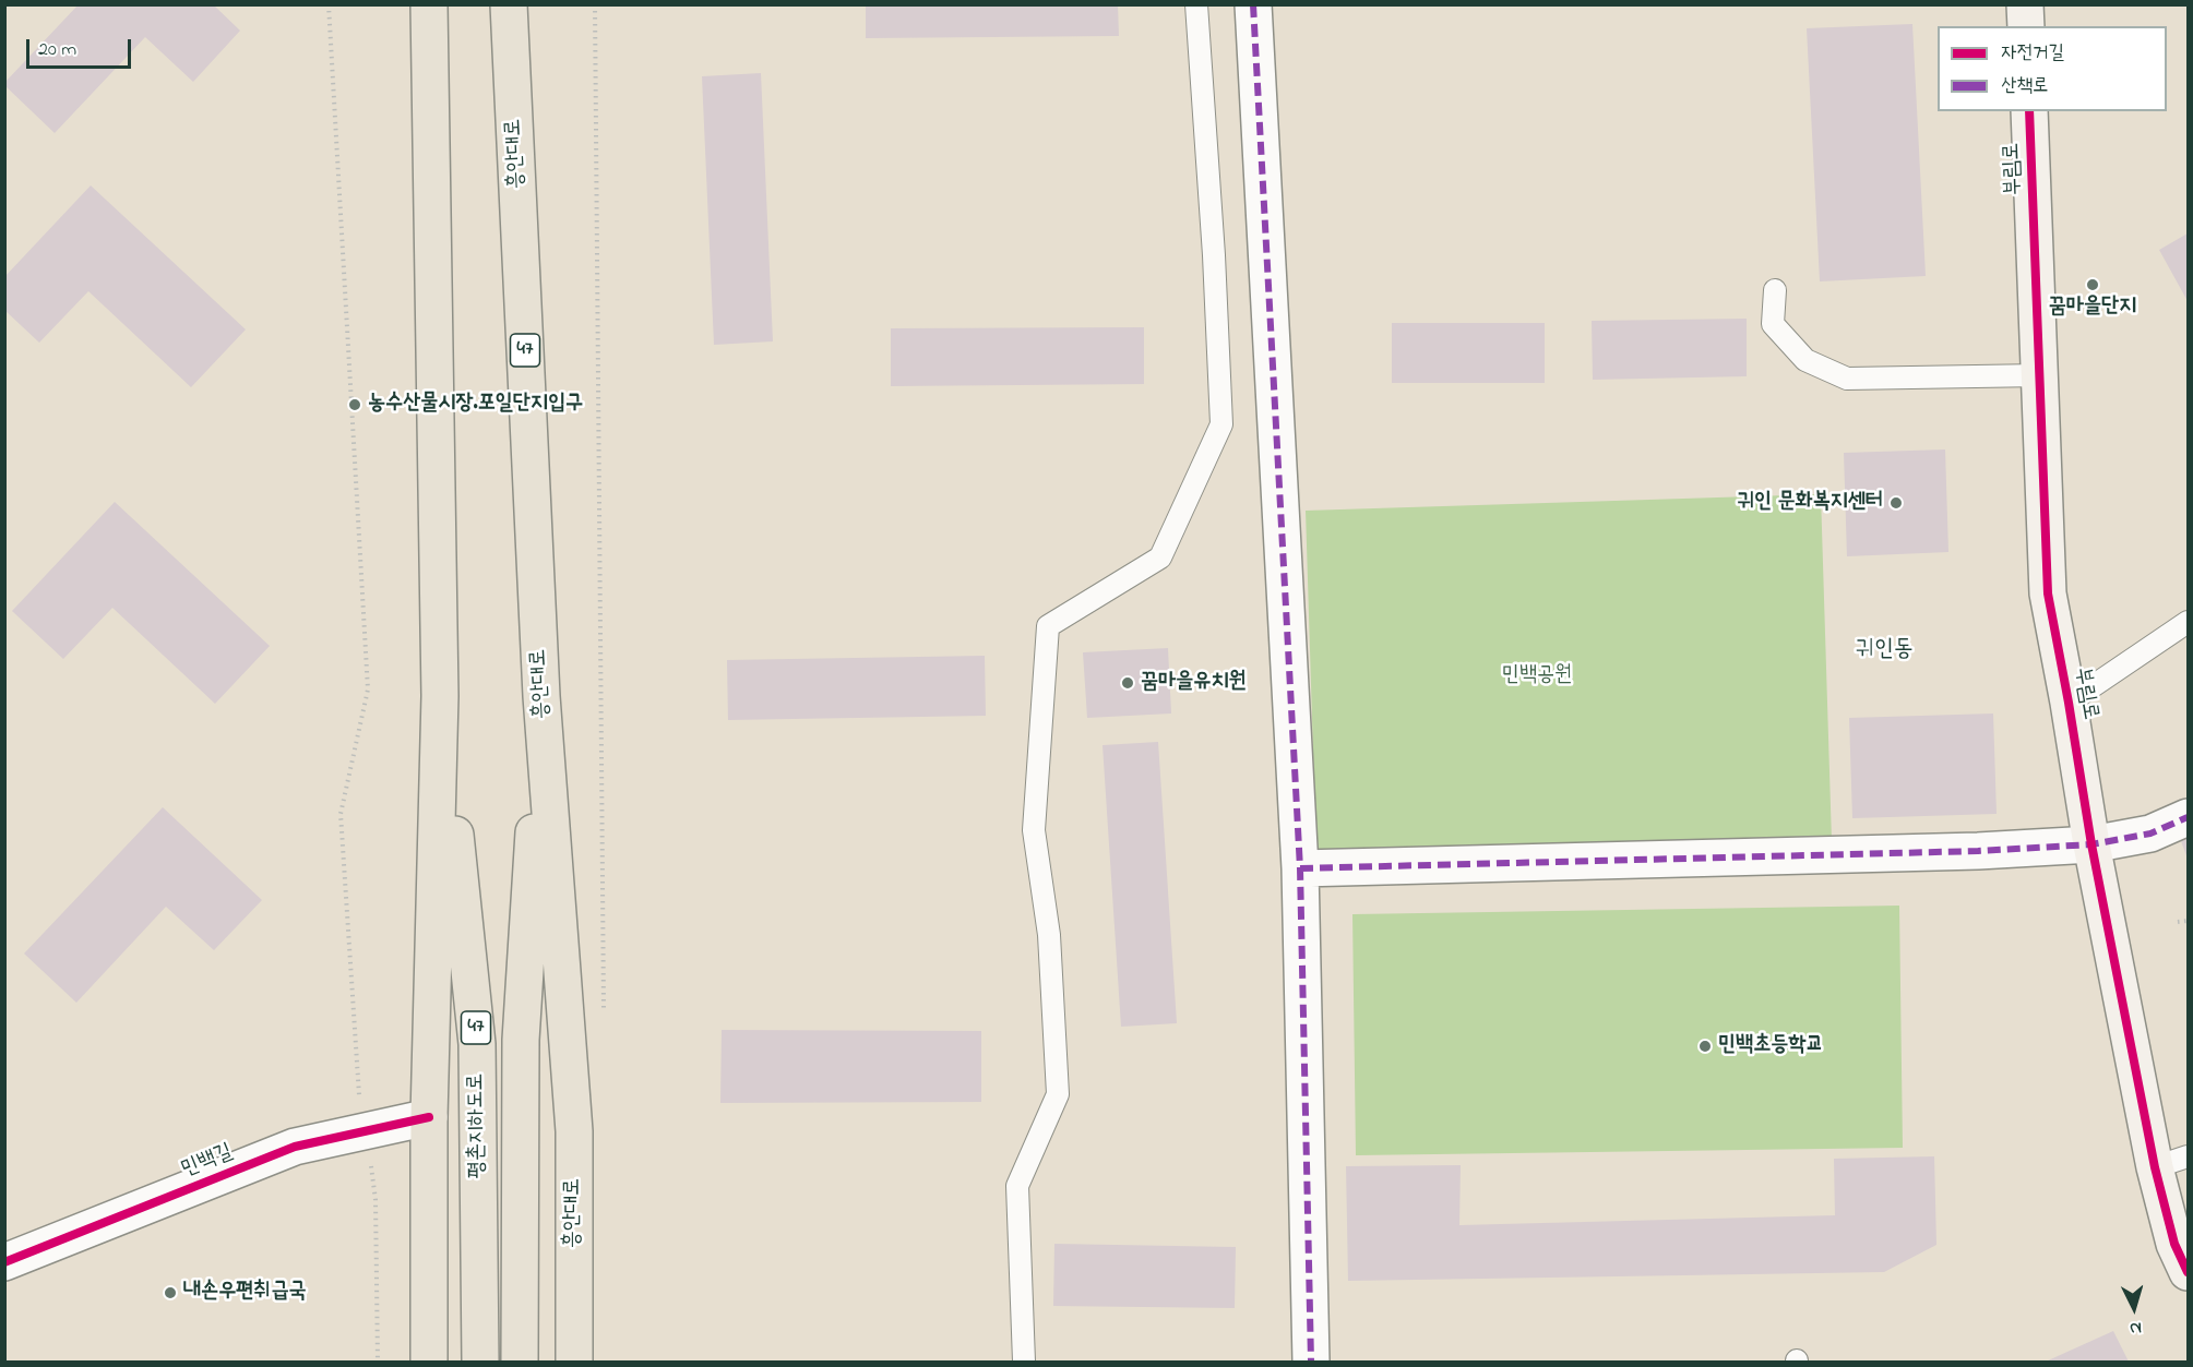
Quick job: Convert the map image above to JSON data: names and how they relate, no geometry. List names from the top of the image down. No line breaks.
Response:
{"streets":{"main road":["흥안대로","47","평촌지하도로"],"street":["부림로","민백길"]},"crossings":[["흥안대로","평촌지하도로"],["47","평촌지하도로"]],"districts":["귀인동"],"parks":["민백공원"],"places":["꿈마을단지","농수산물시장.포일단지입구","귀인 문화복지센터","꿈마을유치원","민백초등학교","내손우편취급국"],"legend":["자전거길","산책로"],"scale_bar":"20 m","north":"bottom"}
